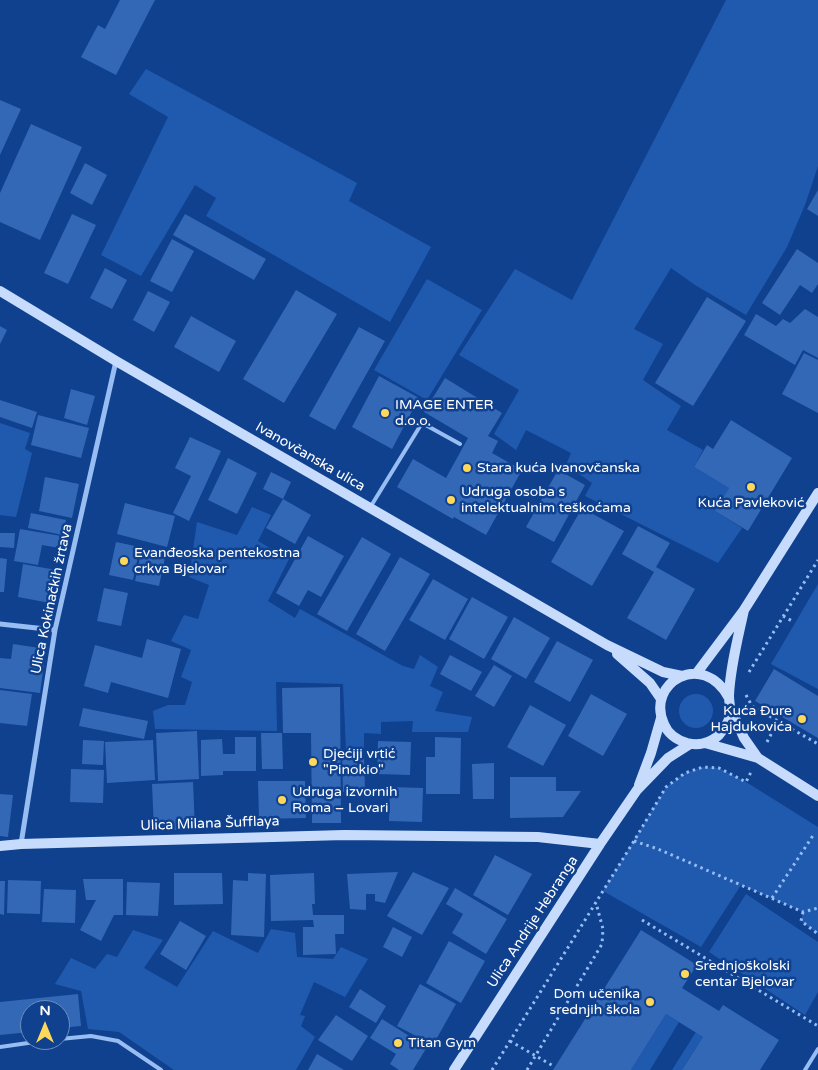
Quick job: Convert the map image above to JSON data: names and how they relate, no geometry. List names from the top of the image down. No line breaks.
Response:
{"streets":{"street":["Ivanovčanska ulica","Ulica Kokinačkih žrtava","Ulica Milana Šufflaya","Ulica Andrije Hebranga"]},"crossings":[["Ivanovčanska ulica","Ulica Kokinačkih žrtava"],["Ivanovčanska ulica","Ulica Andrije Hebranga"],["Ulica Kokinačkih žrtava","Ulica Milana Šufflaya"],["Ulica Milana Šufflaya","Ulica Andrije Hebranga"]],"places":["IMAGE ENTER d.o.o.","Stara kuća Ivanovčanska","Kuća Pavleković","Udruga osoba s intelektualnim teškoćama","Evanđeoska pentekostna crkva Bjelovar","Kuća Đure Hajdukovića","Djećiji vrtić \"Pinokio\"","Udruga izvornih Roma – Lovari","Srednjoškolski centar Bjelovar","Dom učenika srednjih škola","Titan Gym"],"north":"top"}
